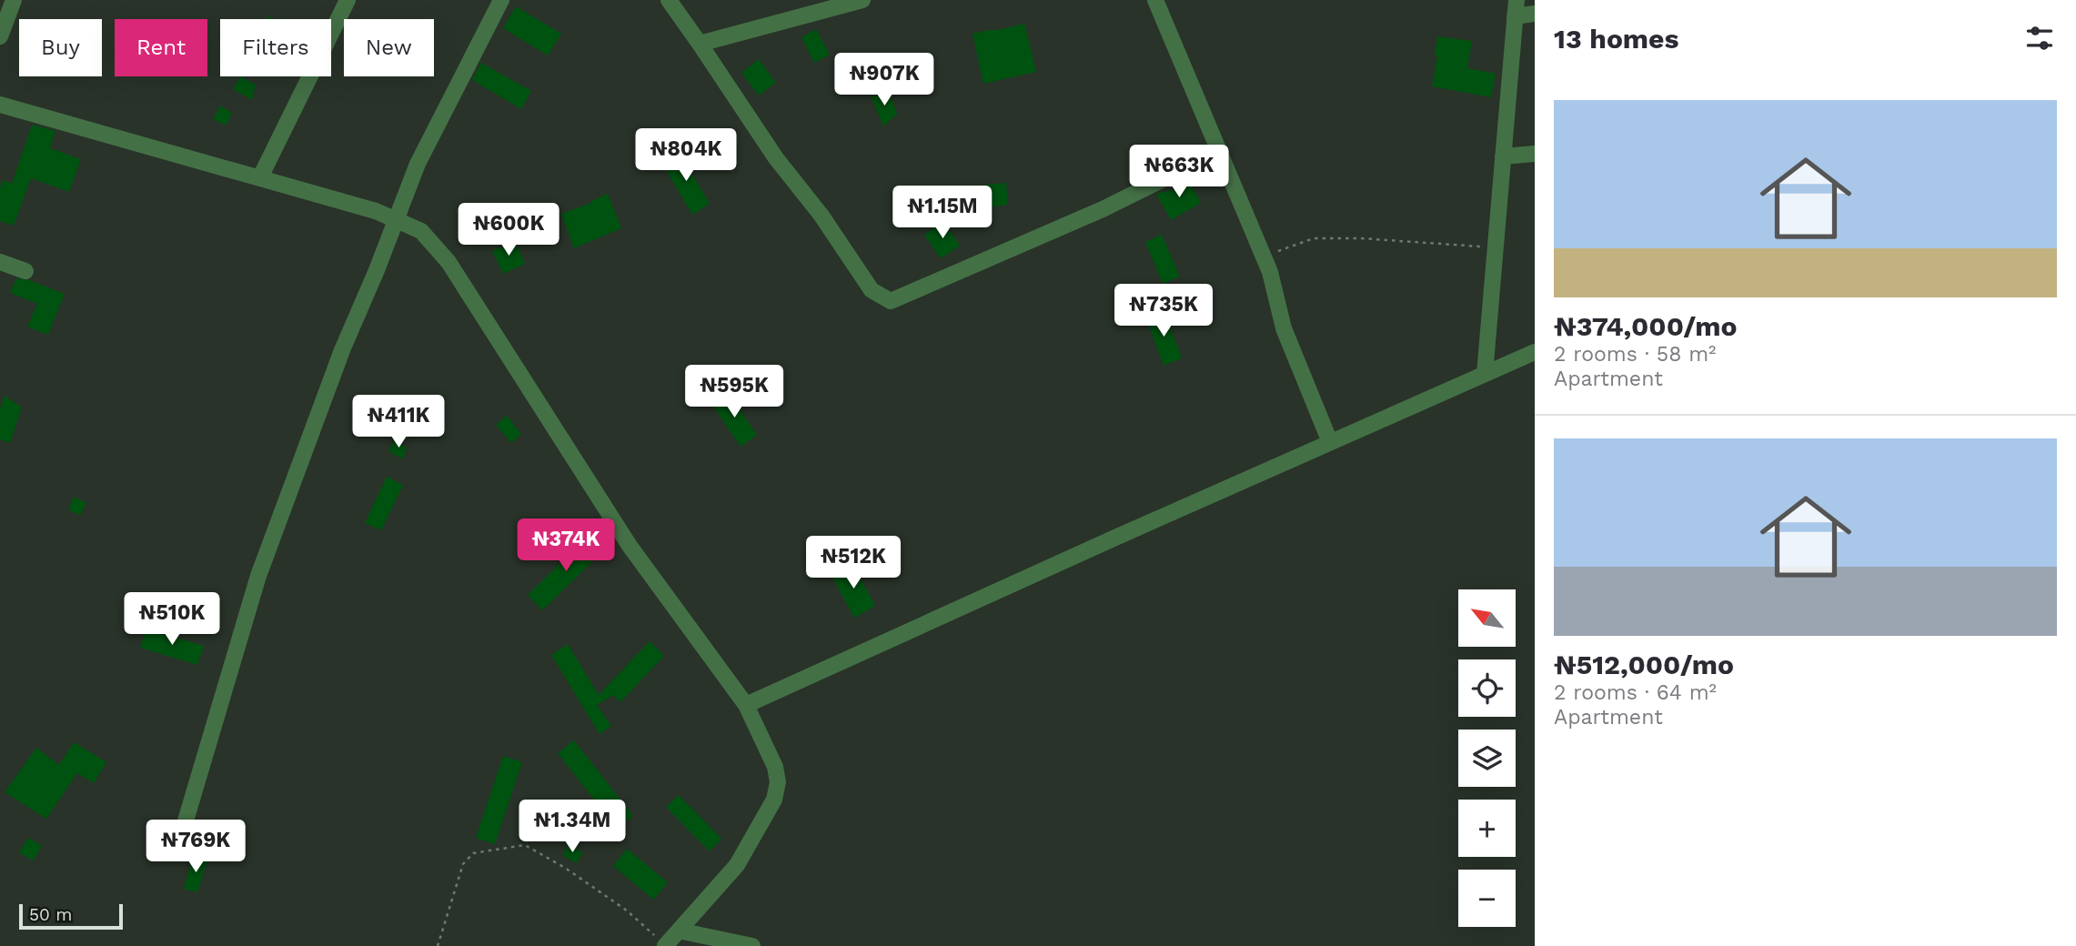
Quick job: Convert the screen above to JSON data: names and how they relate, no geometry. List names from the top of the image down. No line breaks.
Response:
{"scale_bar":"50 m","north":"top left","page":{"heading":"13 homes","chip":["Buy","Rent","Filters","New"],"price":["₦907K","₦804K","₦663K","₦1.15M","₦600K","₦735K","₦595K","₦411K","₦374K","₦512K","₦510K","₦1.34M","₦769K"],"list":[{"name":"₦374,000/mo","note":"2 rooms · 58 m² · Apartment"},{"name":"₦512,000/mo","note":"2 rooms · 64 m² · Apartment"}],"map_buttons":["+","−"],"scale":"50 m"}}
